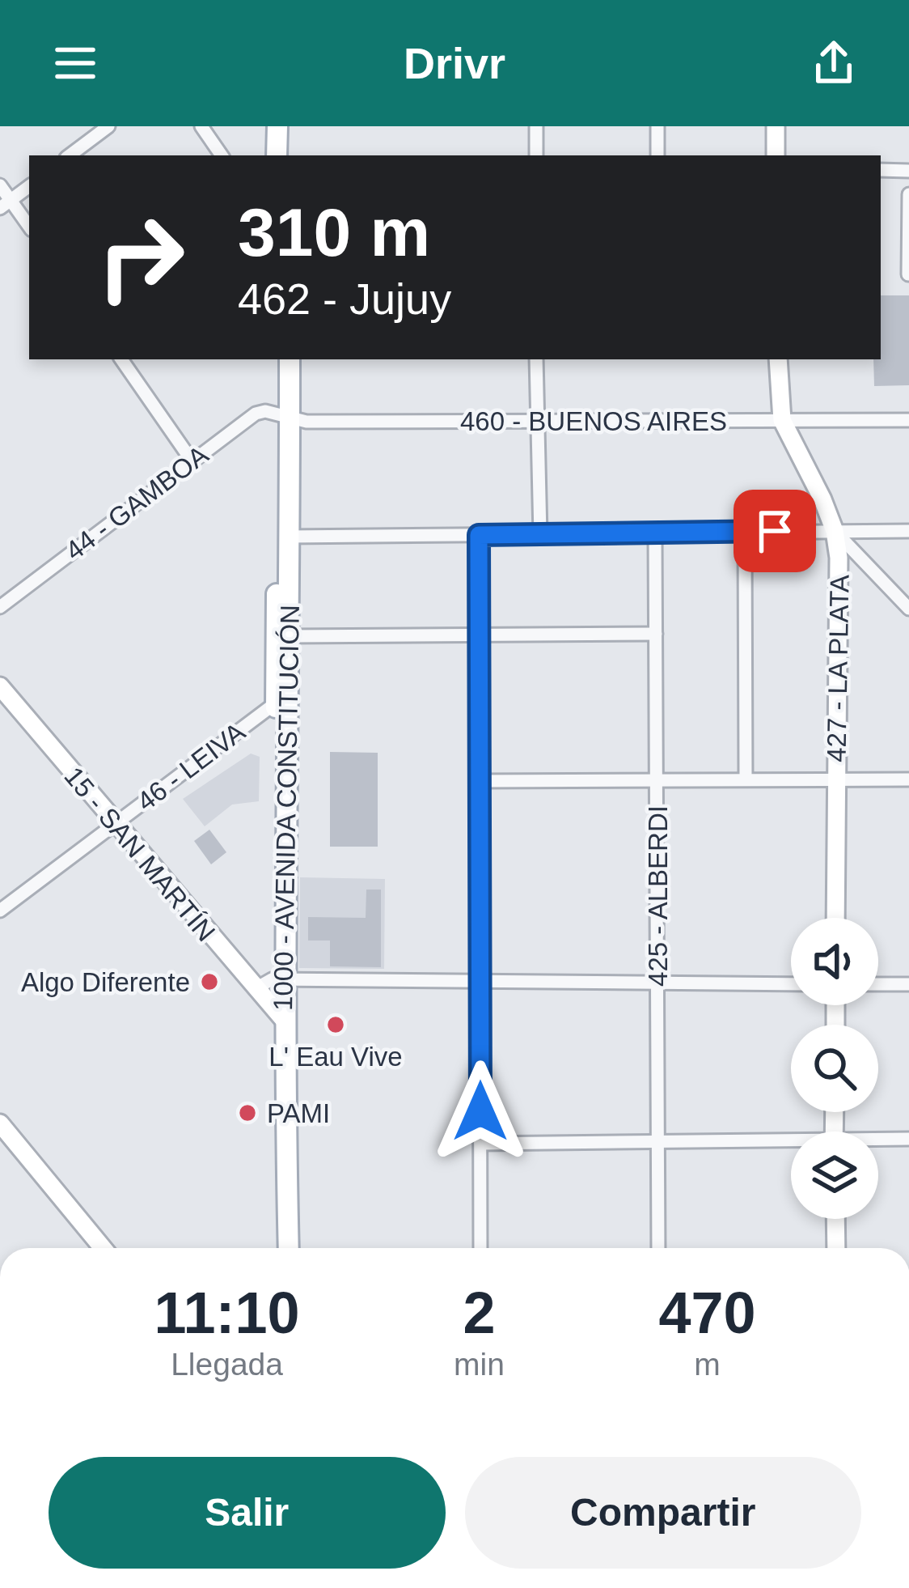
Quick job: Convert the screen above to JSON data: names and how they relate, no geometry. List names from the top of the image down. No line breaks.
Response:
{"streets":{"main road":["1000 - AVENIDA CONSTITUCIÓN"],"street":["460 - BUENOS AIRES","44 - GAMBOA","427 - LA PLATA","46 - LEIVA","15 - SAN MARTÍN","425 - ALBERDI"]},"crossings":[["460 - BUENOS AIRES","44 - GAMBOA"],["460 - BUENOS AIRES","427 - LA PLATA"],["460 - BUENOS AIRES","1000 - AVENIDA CONSTITUCIÓN"],["44 - GAMBOA","1000 - AVENIDA CONSTITUCIÓN"],["46 - LEIVA","1000 - AVENIDA CONSTITUCIÓN"],["46 - LEIVA","15 - SAN MARTÍN"],["1000 - AVENIDA CONSTITUCIÓN","15 - SAN MARTÍN"]],"places":["Algo Diferente","L' Eau Vive","PAMI"],"page":{"header":"Drivr","turn":["310 m","462 - Jujuy"],"eta":["11:10","Llegada","2","min","470","m"],"buttons":["Salir","Compartir"]}}
